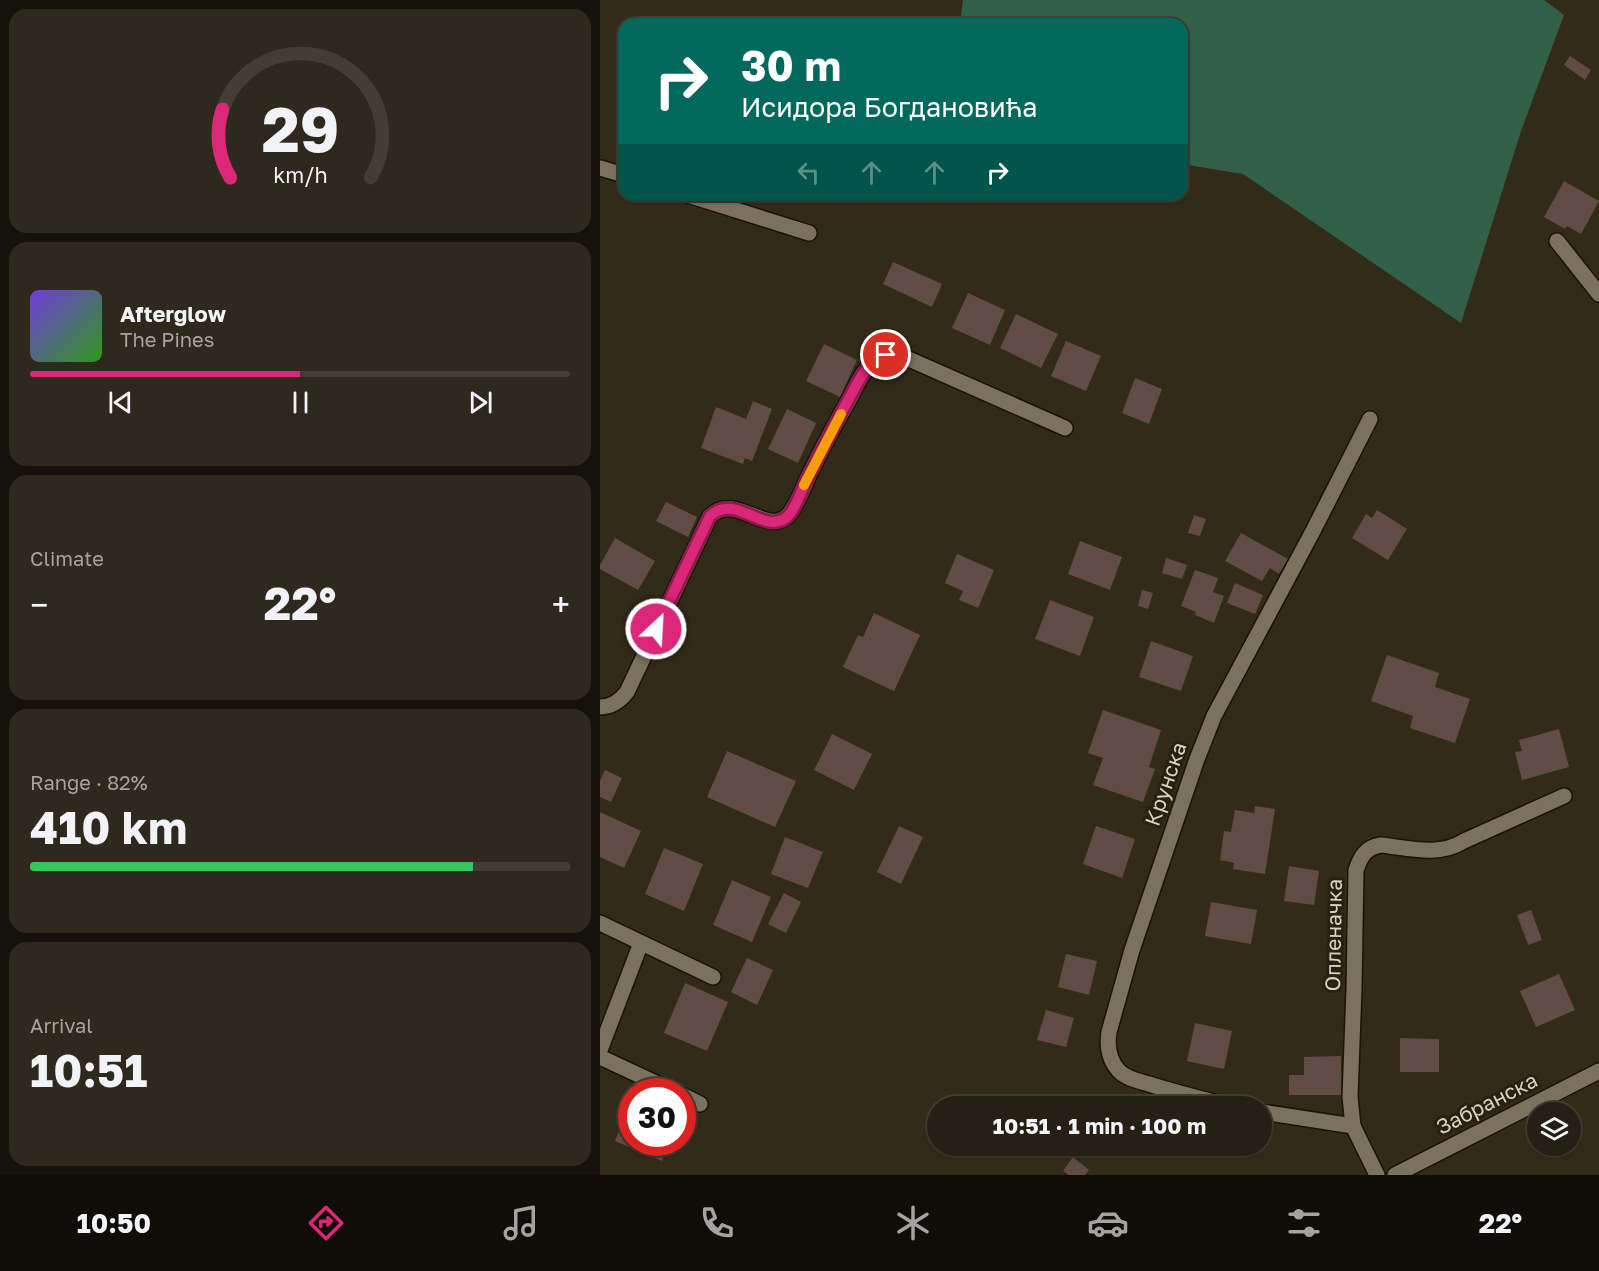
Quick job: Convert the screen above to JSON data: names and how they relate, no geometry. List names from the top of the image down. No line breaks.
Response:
{"streets":{"street":["Крунска","Опленачка","Забранска"]},"page":{"turn":["30 m","Исидора Богдановића"],"song":["Afterglow","The Pines"],"tile":["Climate",["Range · 82%","410 km"],["Arrival","10:51"]],"heat":["−","22°","+"],"limit":"30","trip":"10:51 · 1 min · 100 m","tabs":["10:50","22°"],"gauge":["29","km/h"]}}
